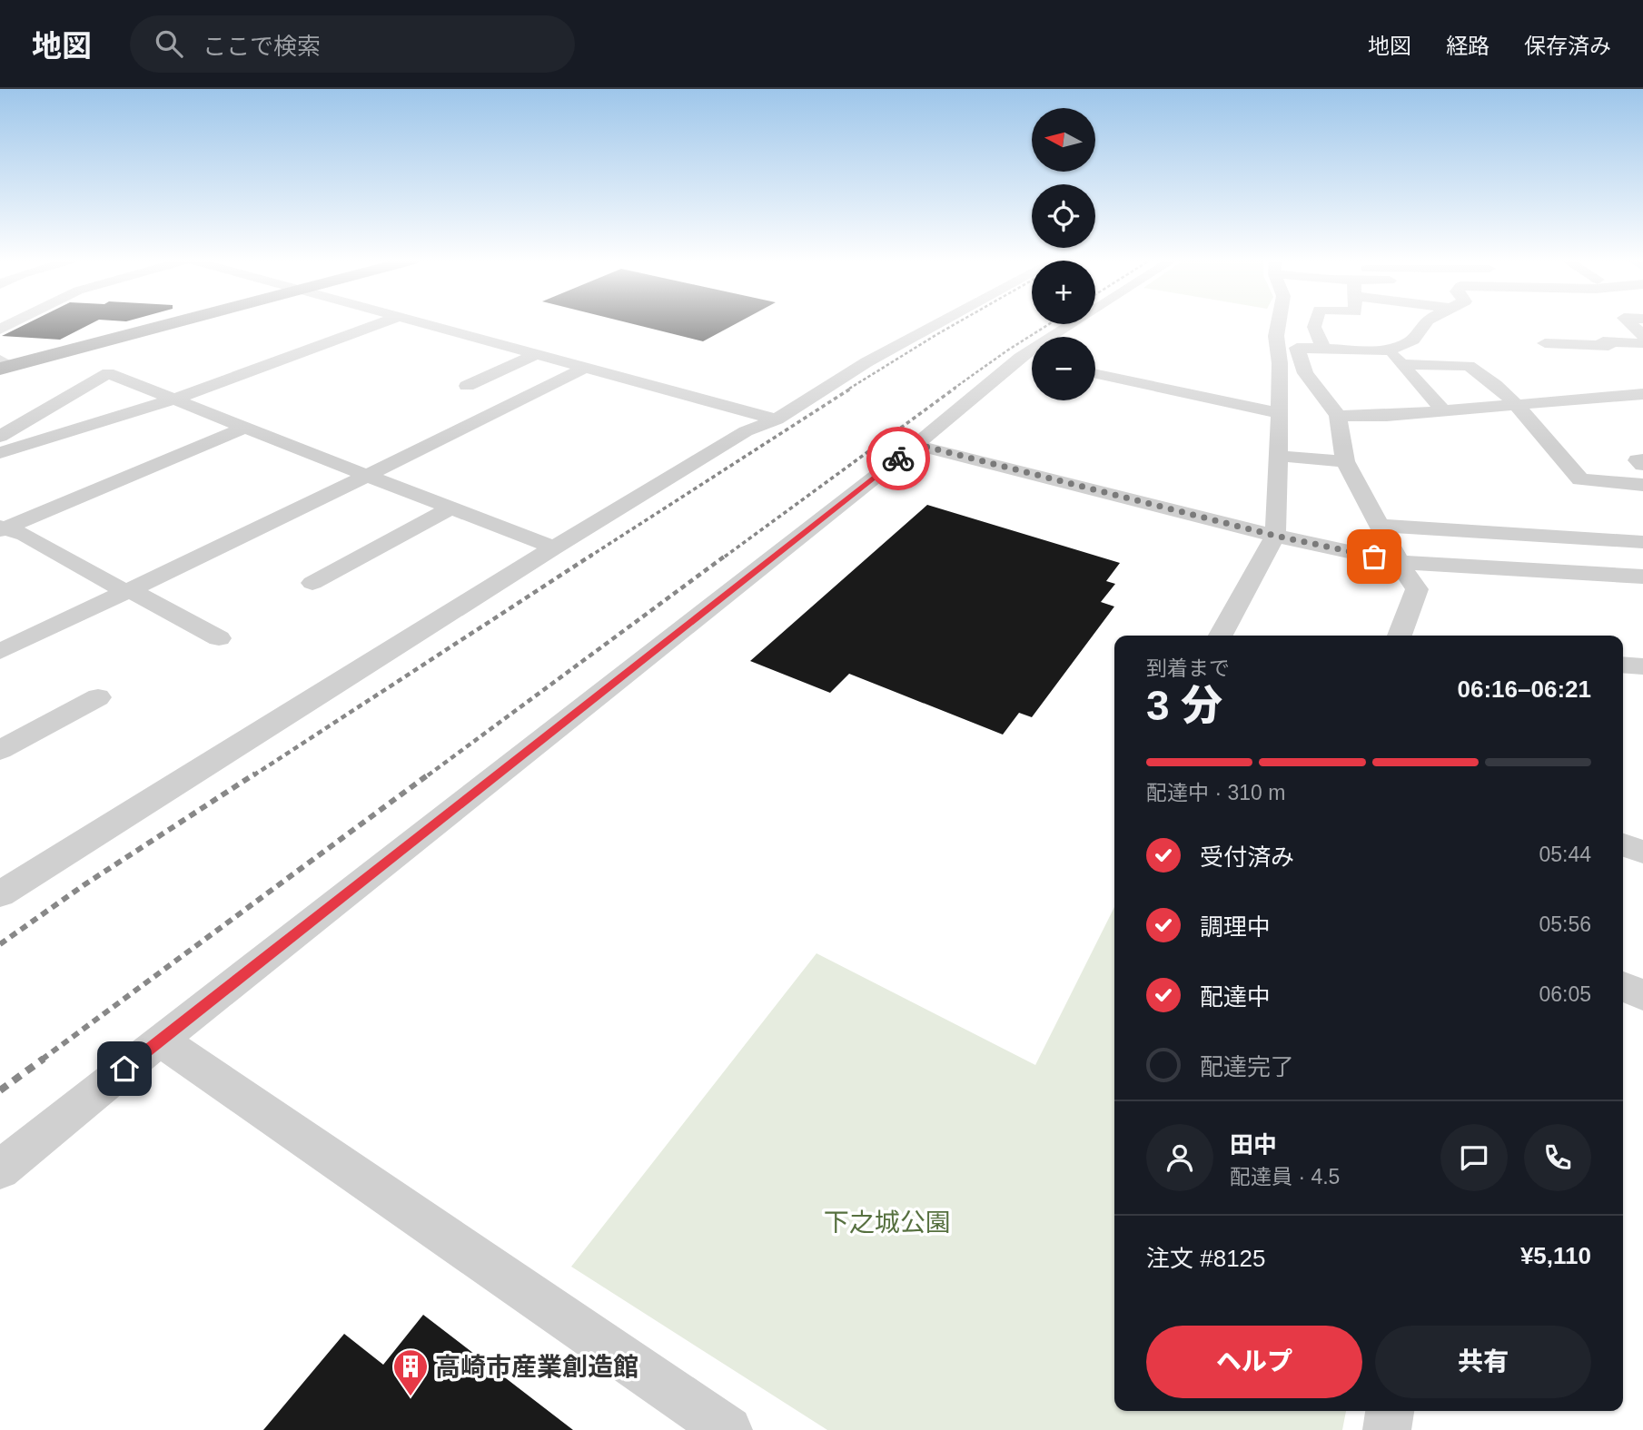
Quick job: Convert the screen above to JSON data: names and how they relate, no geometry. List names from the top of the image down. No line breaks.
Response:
{"parks":["下之城公園"],"places":{"building":["高崎市産業創造館"]},"north":"left","page":{"header":"地図","search":"ここで検索","nav":["地図","経路","保存済み"],"map_buttons":["+","−"],"heading":["3 分","到着まで","06:16–06:21"],"panel":["田中","配達員 · 4.5","注文 #8125","¥5,110"],"bar":"配達中 · 310 m","list":[["受付済み","05:44"],["調理中","05:56"],["配達中","06:05"],"配達完了"],"buttons":["ヘルプ","共有"]}}
